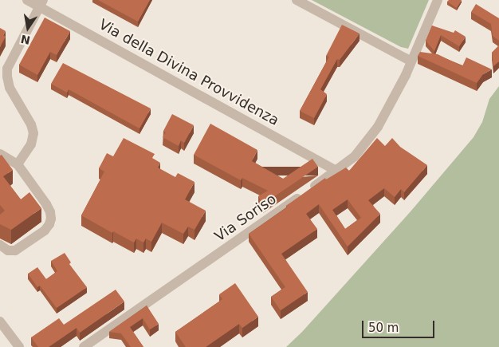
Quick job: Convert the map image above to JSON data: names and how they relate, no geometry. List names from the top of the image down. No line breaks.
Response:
{"streets":{"street":["Via della Divina Provvidenza","Via Soriso"]},"crossings":[["Via della Divina Provvidenza","Via Soriso"]],"scale_bar":"50 m","north":"bottom"}
